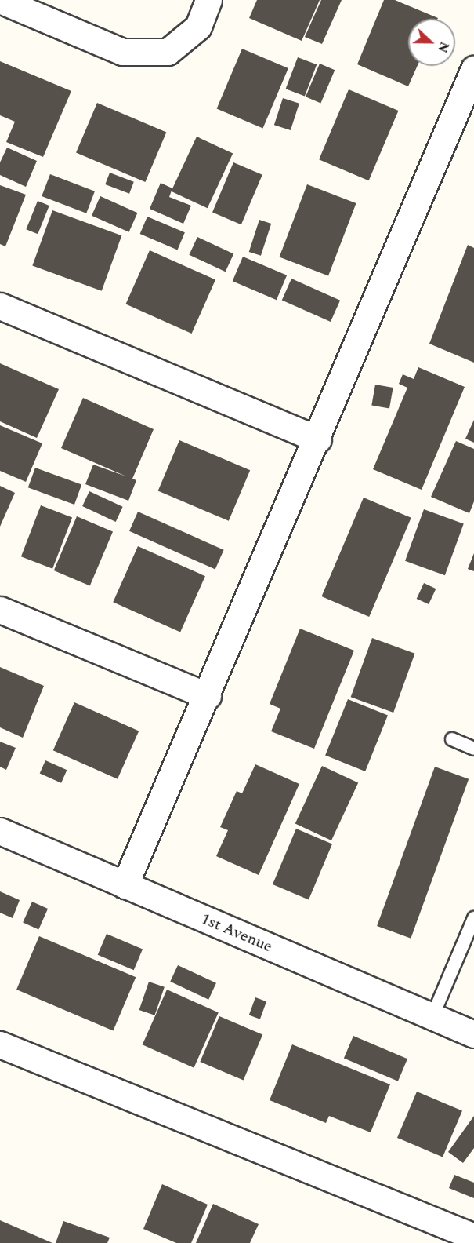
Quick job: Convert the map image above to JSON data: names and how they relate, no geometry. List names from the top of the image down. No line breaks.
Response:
{"streets":{"street":["1st Avenue"]},"north":"right"}
